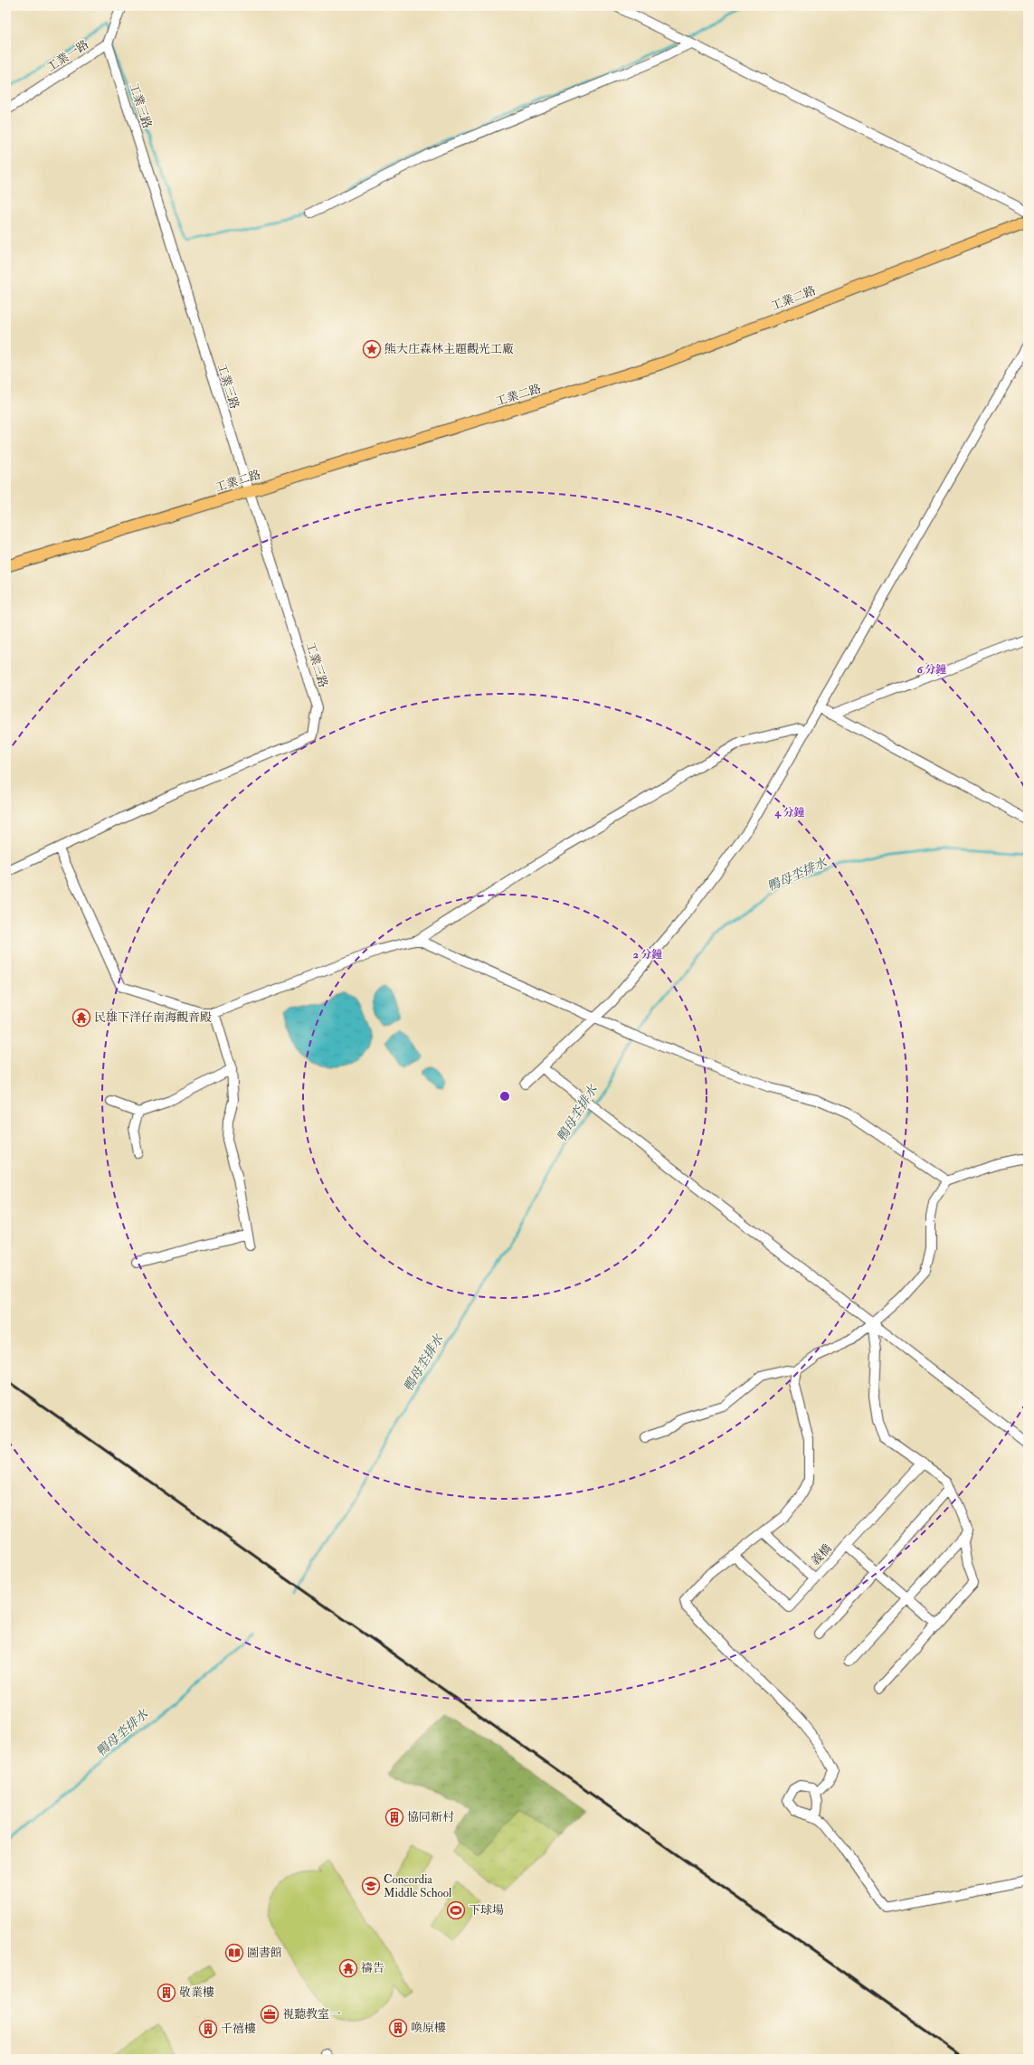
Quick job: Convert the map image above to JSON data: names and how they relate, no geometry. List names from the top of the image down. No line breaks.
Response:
{"streets":{"main road":["工業二路"],"street":["工業一路","工業三路","義橋"]},"crossings":[["工業一路","工業三路"],["工業三路","工業二路"]],"water":["鴨母坔排水"],"places":{"place":["熊大庄森林主題觀光工廠"],"temple":["民雄下洋仔南海觀音殿","禱告"],"building":["協同新村","敬業樓","喚原樓","千禧樓"],"school or university":["Concordia Middle School"],"sports":["下球場"],"library":["圖書館"],"office":["視聽教室一"]},"rings":["6 分鐘","4 分鐘","2 分鐘"]}
